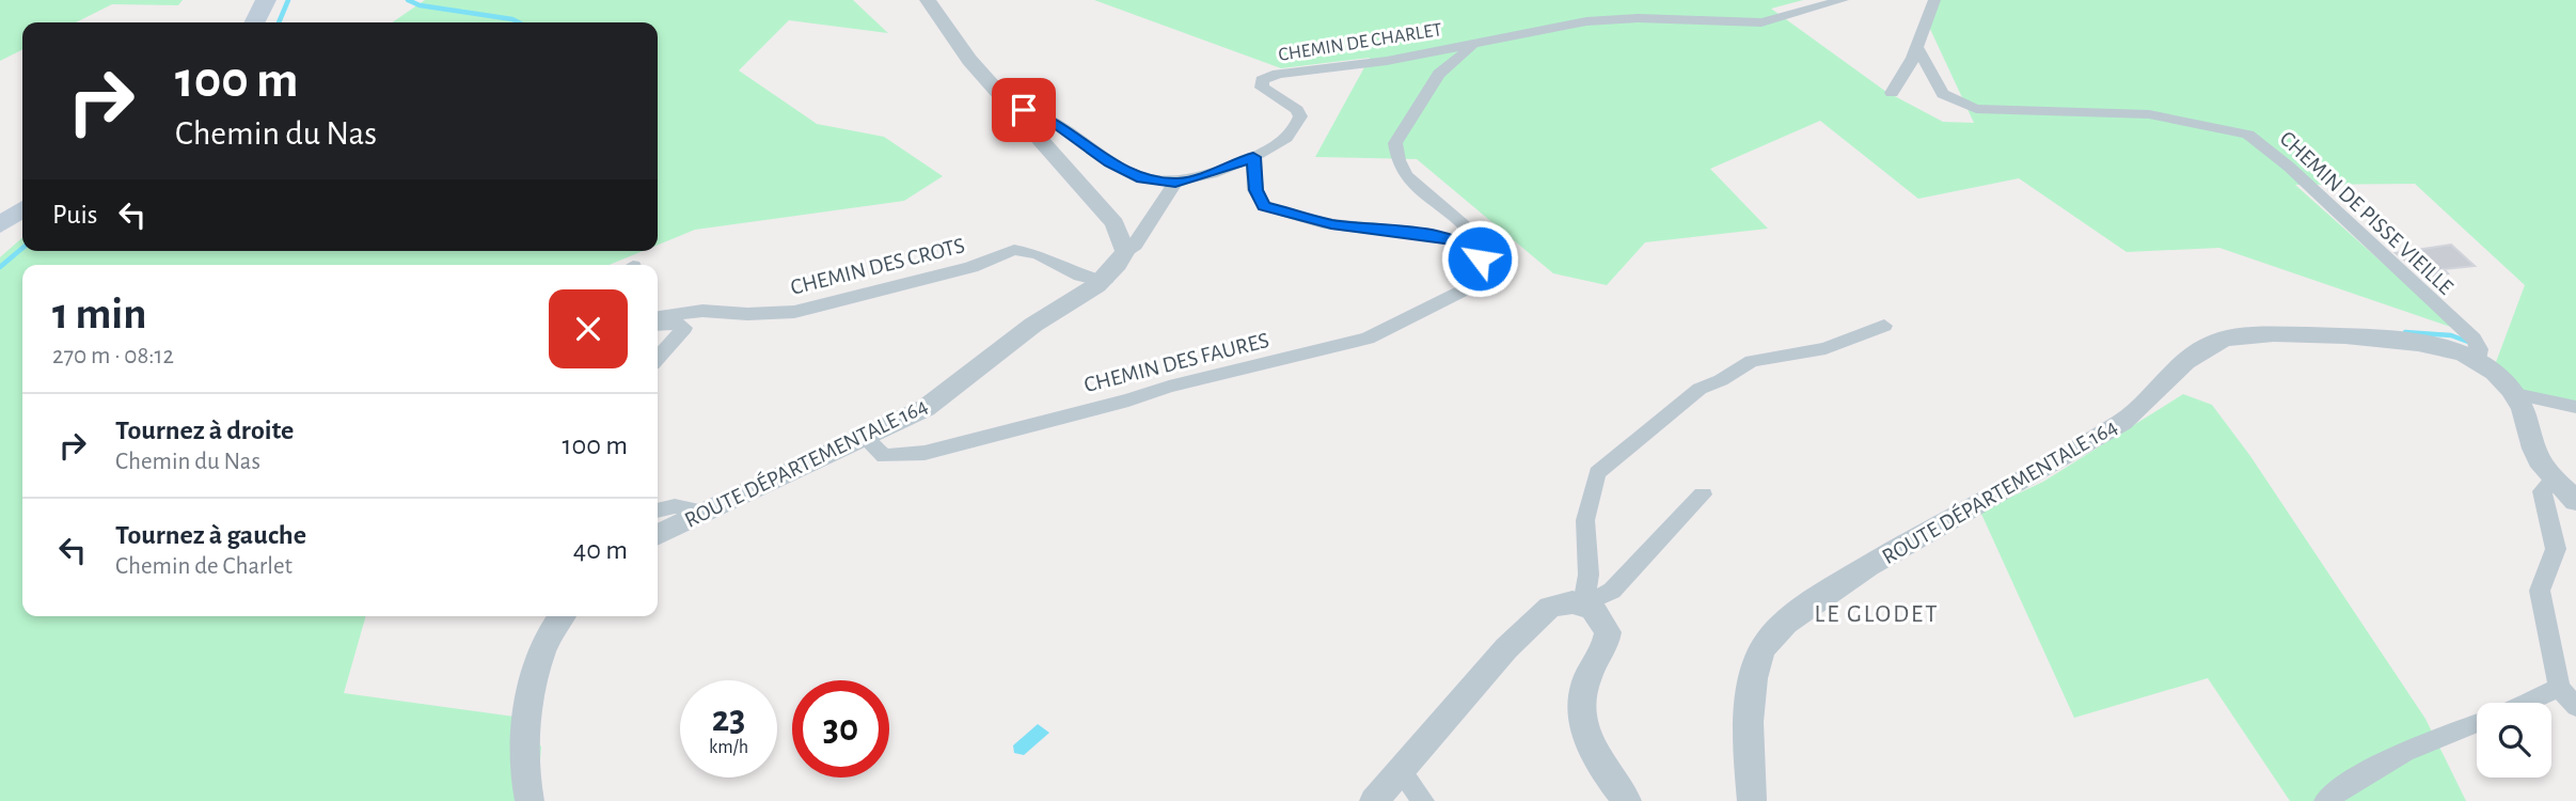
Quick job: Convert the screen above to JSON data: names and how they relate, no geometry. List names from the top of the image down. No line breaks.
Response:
{"streets":{"street":["CHEMIN DE CHARLET","CHEMIN DE PISSE VIEILLE","CHEMIN DES CROTS","CHEMIN DES FAURES","ROUTE DÉPARTEMENTALE 164"]},"crossings":[["CHEMIN DE PISSE VIEILLE","ROUTE DÉPARTEMENTALE 164"],["CHEMIN DES CROTS","ROUTE DÉPARTEMENTALE 164"],["CHEMIN DES FAURES","ROUTE DÉPARTEMENTALE 164"]],"districts":["LE GLODET"],"page":{"turn":["100 m","Chemin du Nas"],"then":"Puis","heading":["1 min","270 m · 08:12"],"list":[{"name":"Tournez à droite","note":"Chemin du Nas","value":"100 m"},{"name":"Tournez à gauche","note":"Chemin de Charlet","value":"40 m"}],"speed":"23 km/h","limit":"30"}}
